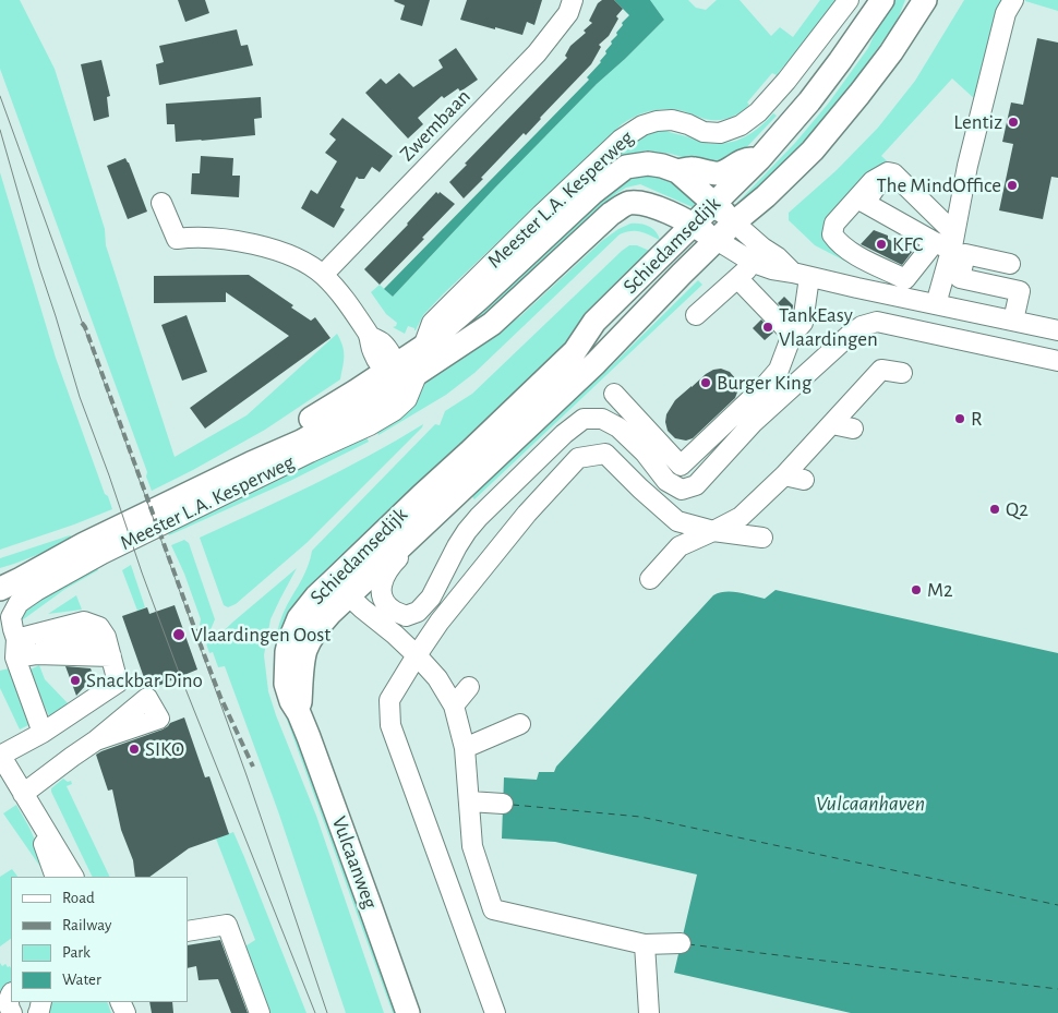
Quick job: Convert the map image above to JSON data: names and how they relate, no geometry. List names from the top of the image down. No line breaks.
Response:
{"streets":{"main road":["Meester L.A. Kesperweg","Schiedamsedijk","Vulcaanweg"],"street":["Zwembaan"]},"crossings":[["Meester L.A. Kesperweg","Schiedamsedijk"],["Schiedamsedijk","Vulcaanweg"]],"water":["Vulcaanhaven"],"places":["Lentiz","The MindOffice","KFC","TankEasy Vlaardingen","Burger King","R","Q2","M2","Vlaardingen Oost","Snackbar Dino","SIKO"],"legend":["Road","Railway","Park","Water"]}
